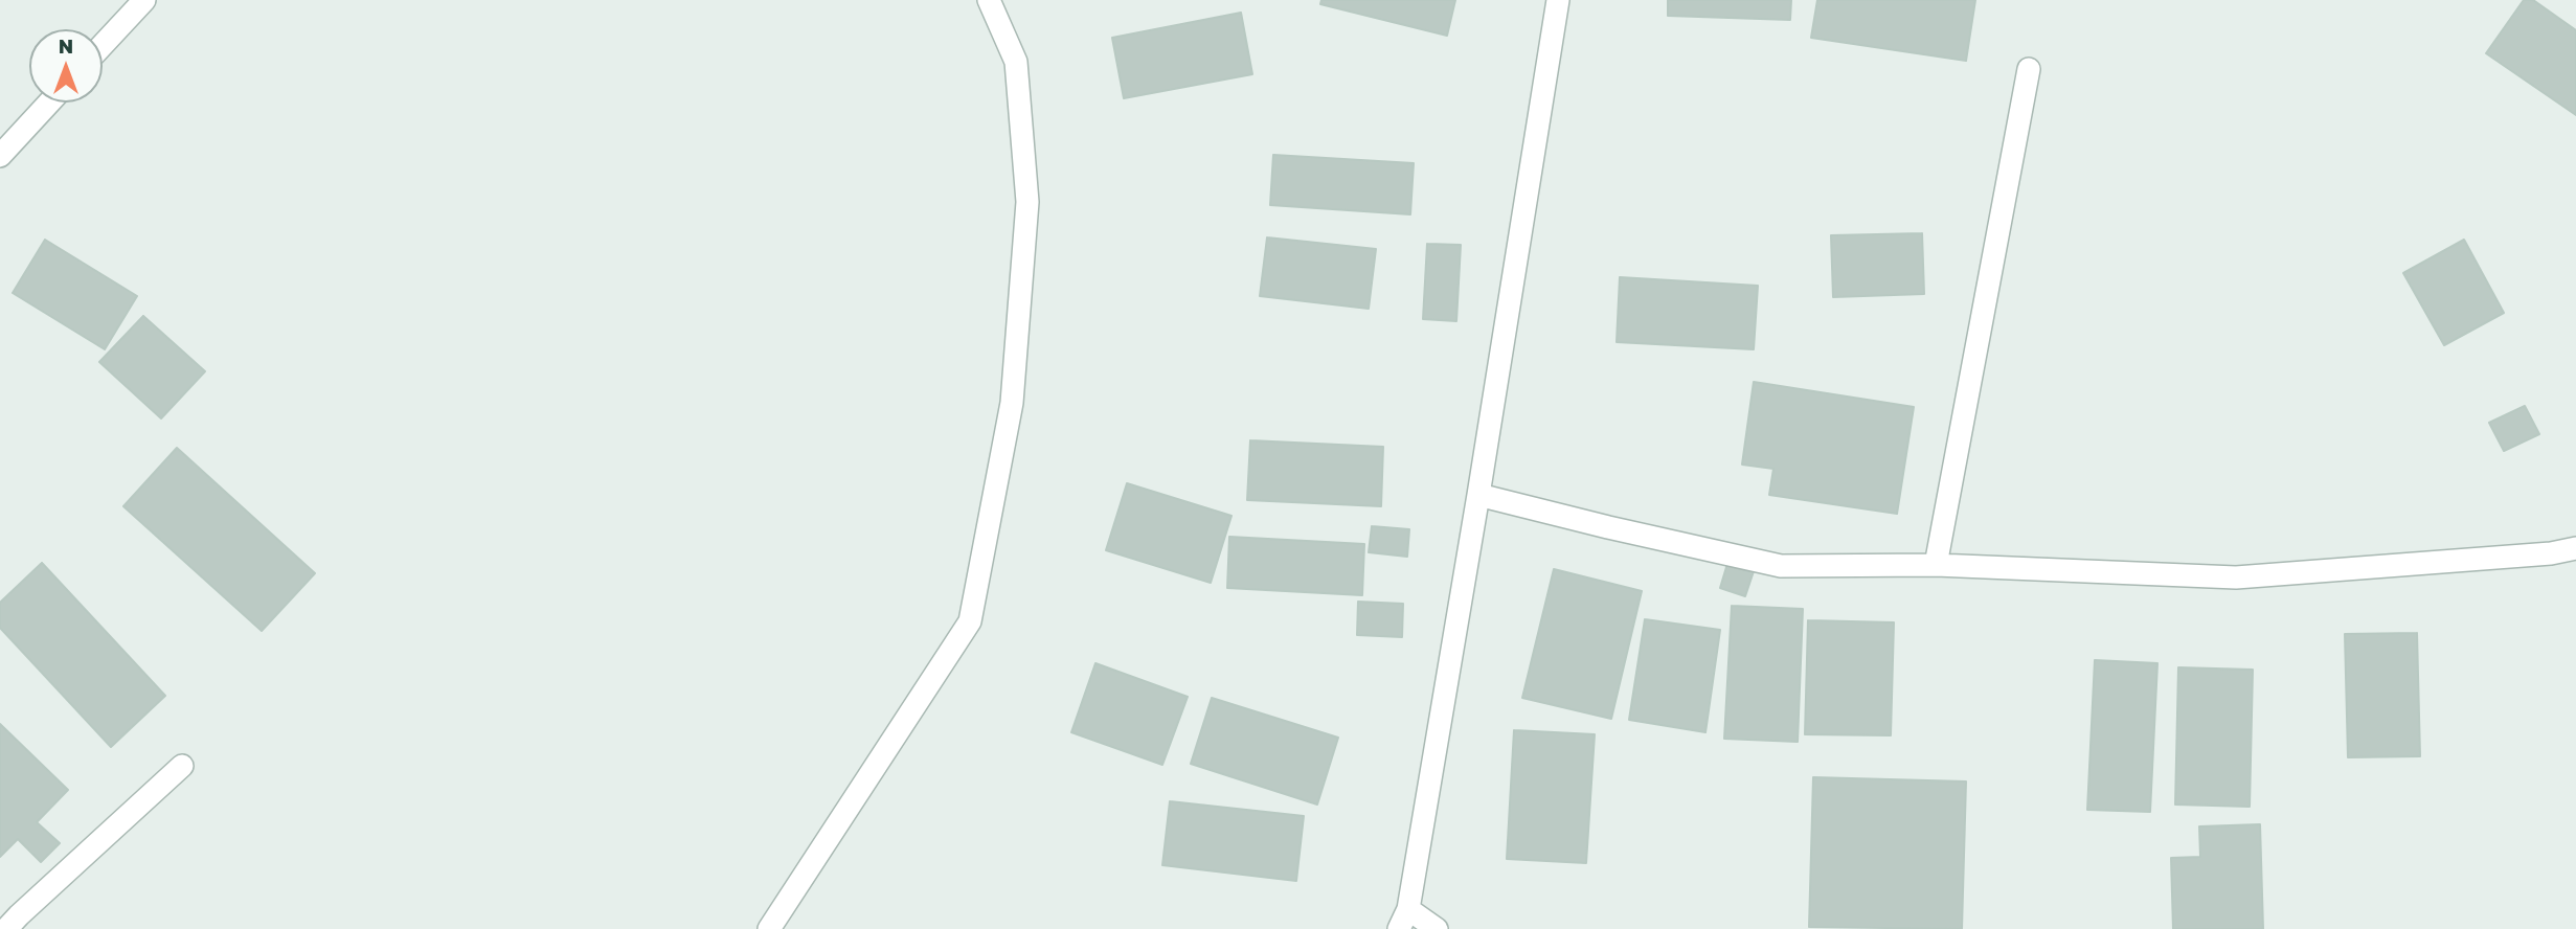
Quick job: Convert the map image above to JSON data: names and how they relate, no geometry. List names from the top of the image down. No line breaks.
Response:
{"north":"top"}
